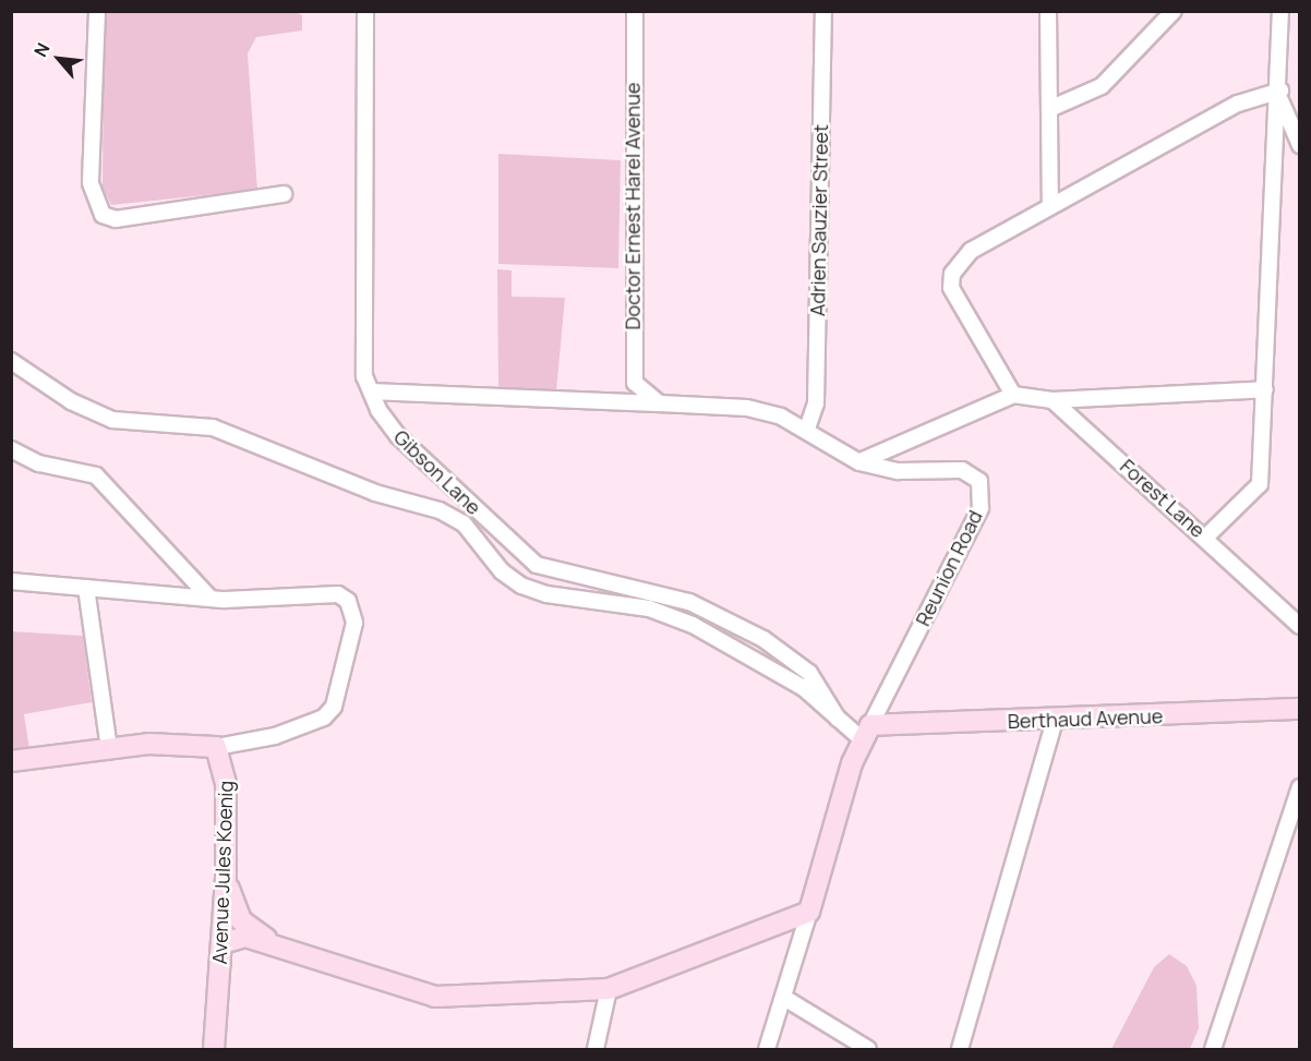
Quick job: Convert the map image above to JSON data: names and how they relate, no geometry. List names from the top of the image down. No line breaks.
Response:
{"streets":{"street":["Doctor Ernest Harel Avenue","Adrien Sauzier Street","Gibson Lane","Forest Lane","Reunion Road","Berthaud Avenue","Avenue Jules Koenig"]},"crossings":[["Doctor Ernest Harel Avenue","Reunion Road"],["Adrien Sauzier Street","Reunion Road"],["Gibson Lane","Reunion Road"],["Reunion Road","Berthaud Avenue"]],"north":"top left"}
